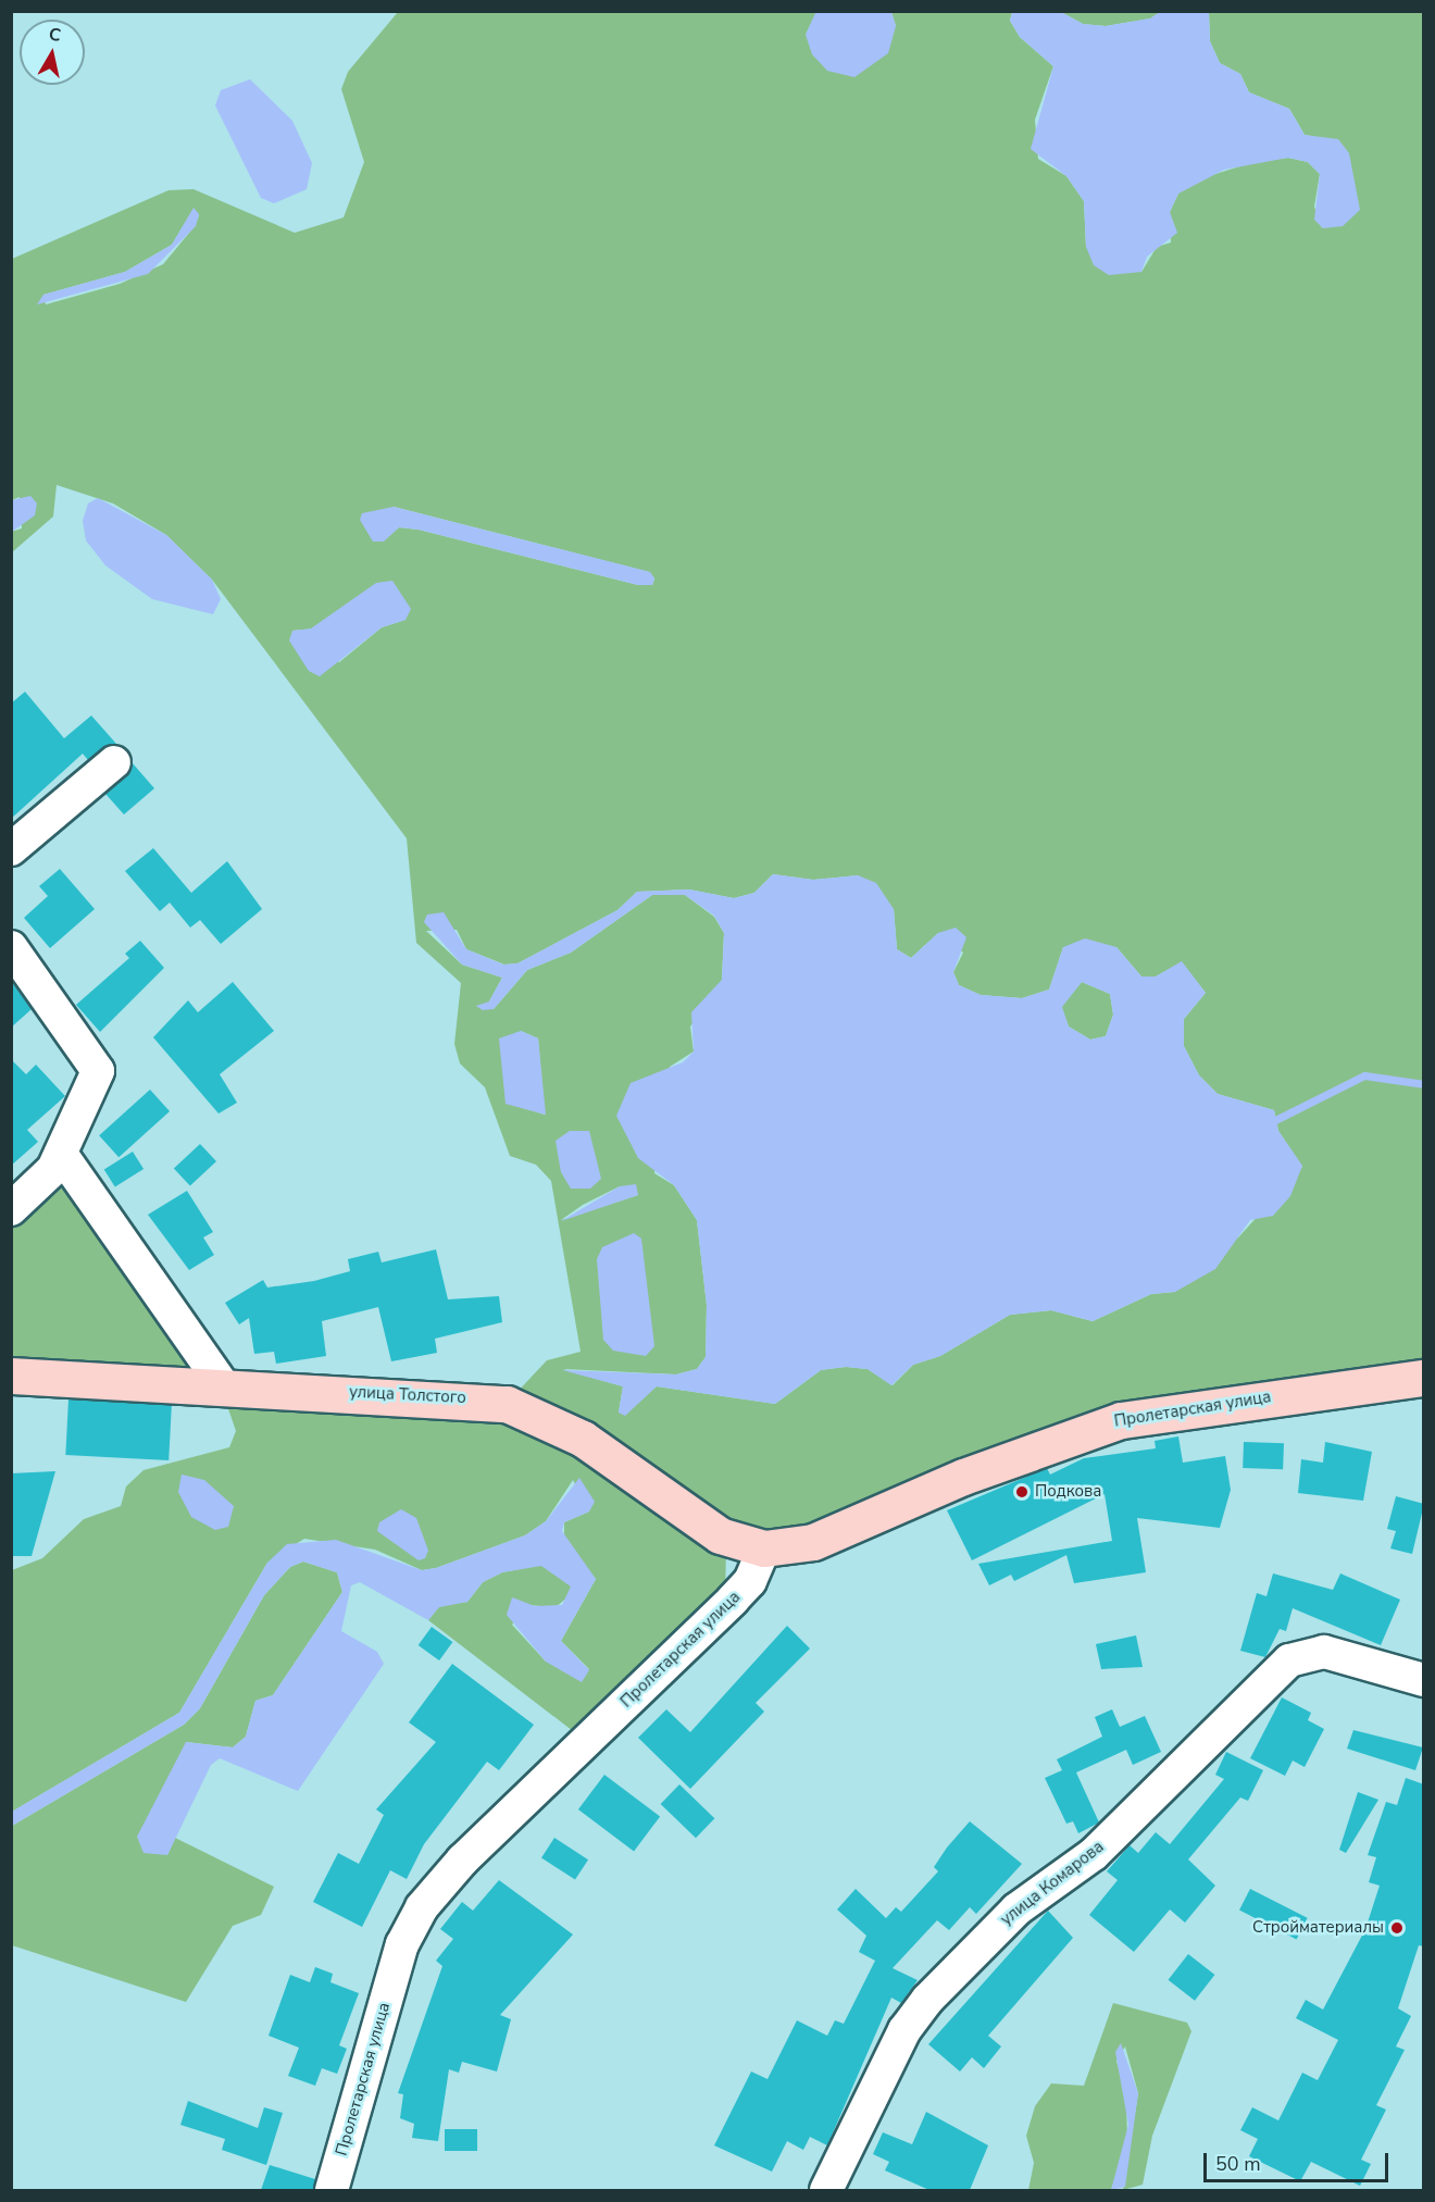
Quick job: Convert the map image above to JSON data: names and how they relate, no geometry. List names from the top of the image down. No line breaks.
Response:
{"streets":{"main road":["улица Толстого","Пролетарская улица"],"street":["улица Комарова"]},"crossings":[["улица Толстого","Пролетарская улица"]],"places":["Подкова","Стройматериалы"],"scale_bar":"50 m","north":"top"}
